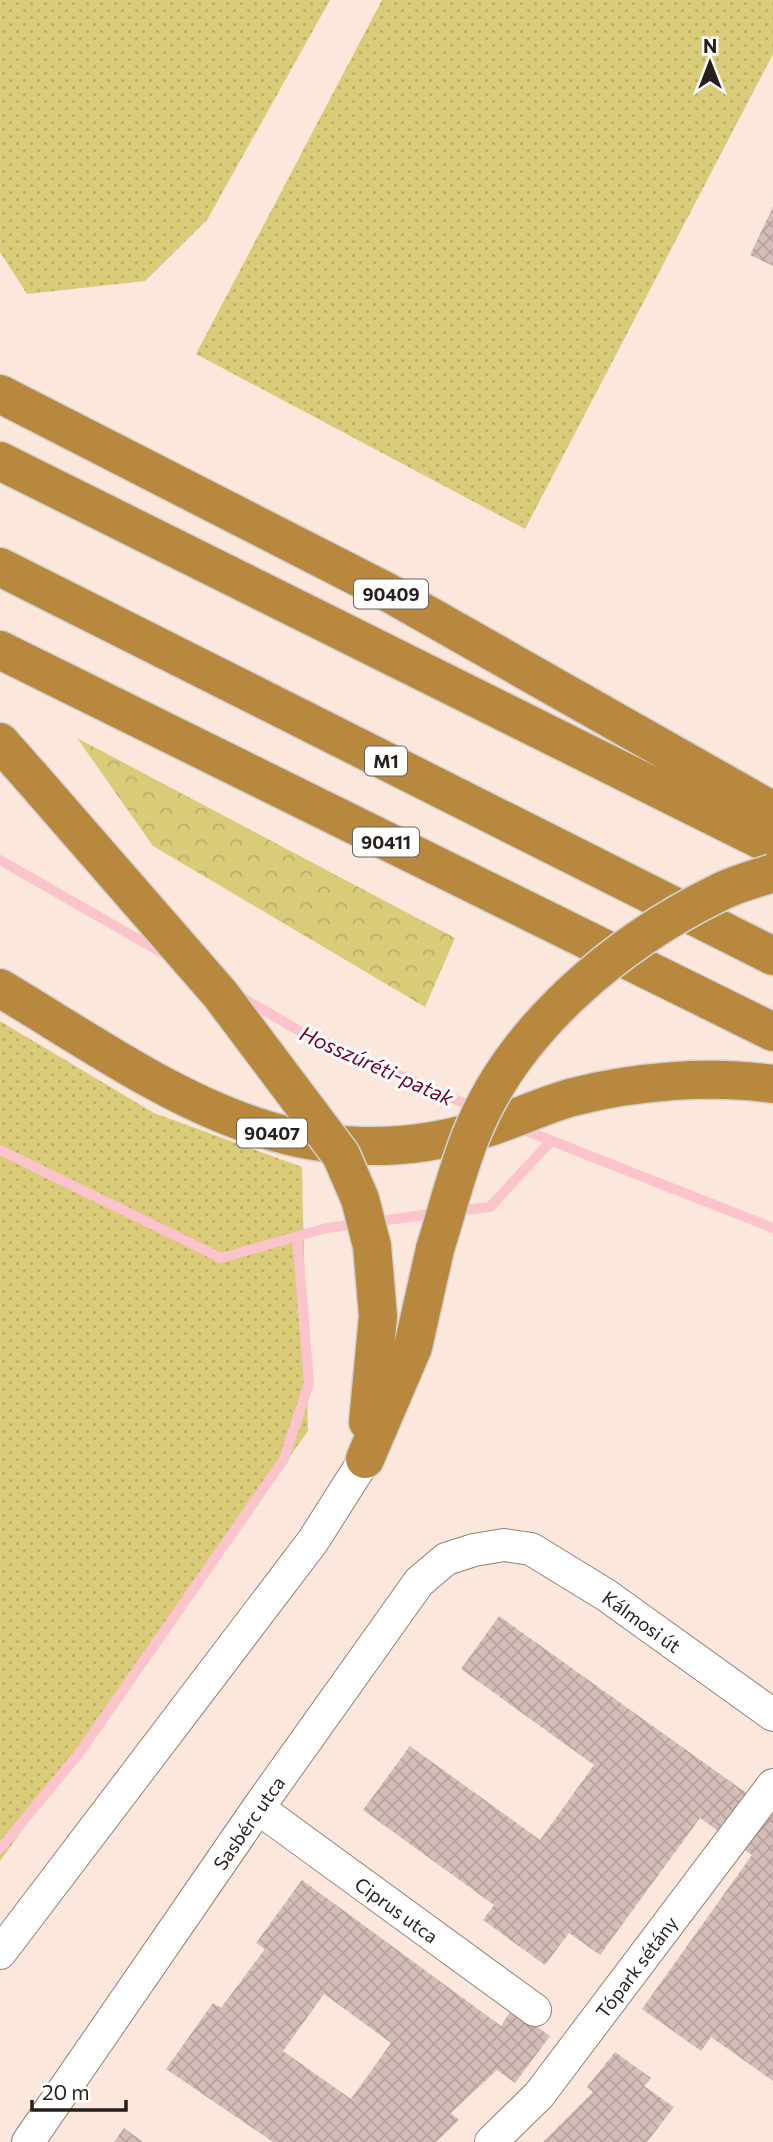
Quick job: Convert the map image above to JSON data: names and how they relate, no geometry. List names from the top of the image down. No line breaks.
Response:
{"streets":{"highway":["90409","M1","90411","90407"],"street":["Kálmosi út","Sasbérc utca","Ciprus utca","Tópark sétány"]},"crossings":[["Kálmosi út","Sasbérc utca"],["Sasbérc utca","Ciprus utca"]],"water":["Hosszúréti-patak"],"scale_bar":"20 m","north":"top"}
